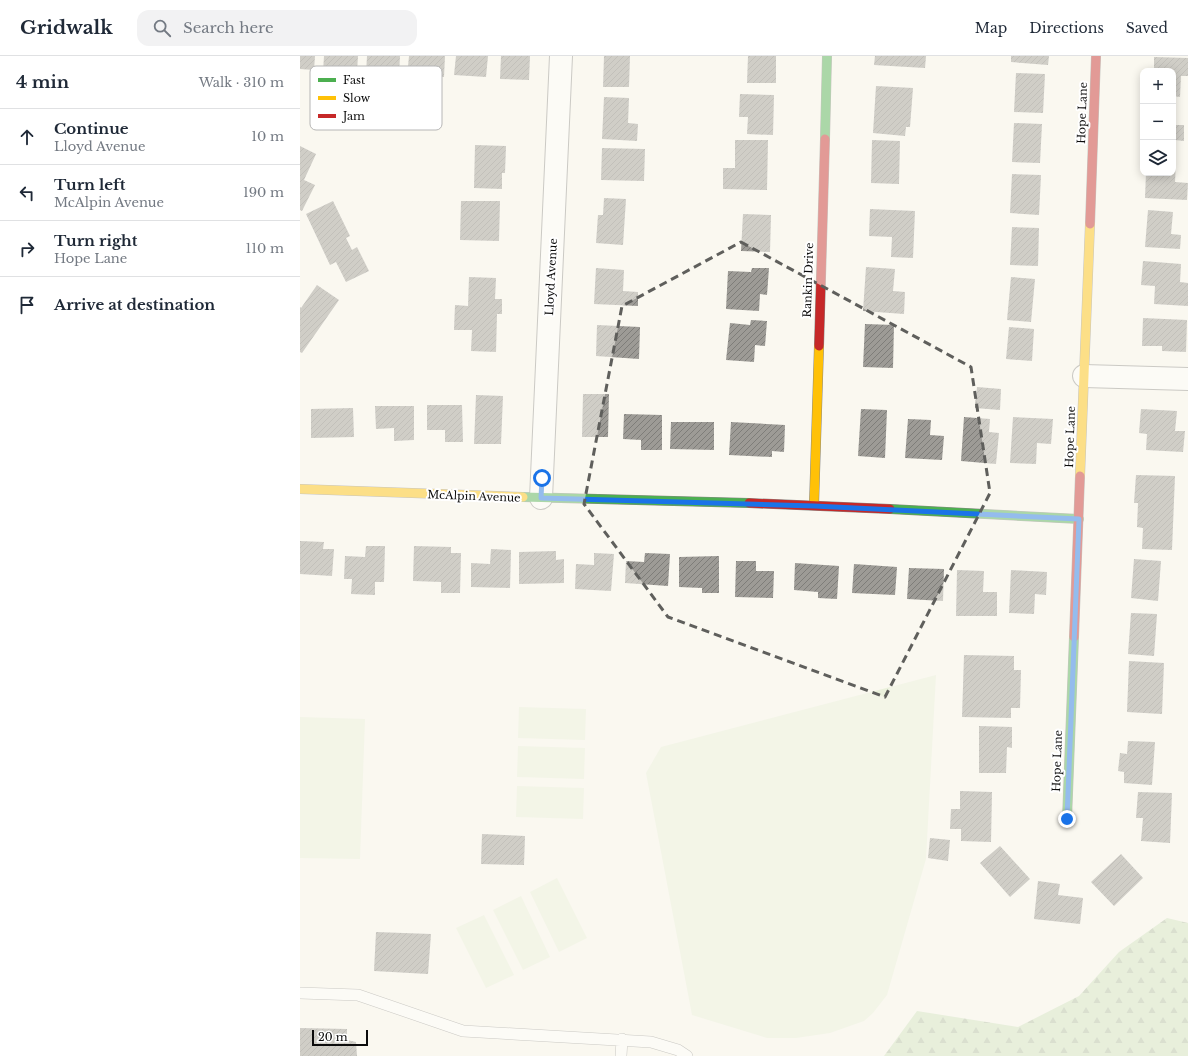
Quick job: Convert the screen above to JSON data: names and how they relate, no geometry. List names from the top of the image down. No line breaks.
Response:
{"streets":{"street":["Hope Lane","Lloyd Avenue","Rankin Drive","McAlpin Avenue"]},"crossings":[["Hope Lane","McAlpin Avenue"],["Lloyd Avenue","McAlpin Avenue"],["Rankin Drive","McAlpin Avenue"]],"legend":["Fast","Slow","Jam"],"scale_bar":"20 m","page":{"header":"Gridwalk","search":"Search here","nav":["Map","Directions","Saved"],"heading":["4 min","Walk · 310 m"],"map_buttons":["+","−"],"list":[["Continue","Lloyd Avenue","10 m"],["Turn left","McAlpin Avenue","190 m"],["Turn right","Hope Lane","110 m"],"Arrive at destination"],"scale":"20 m"}}
